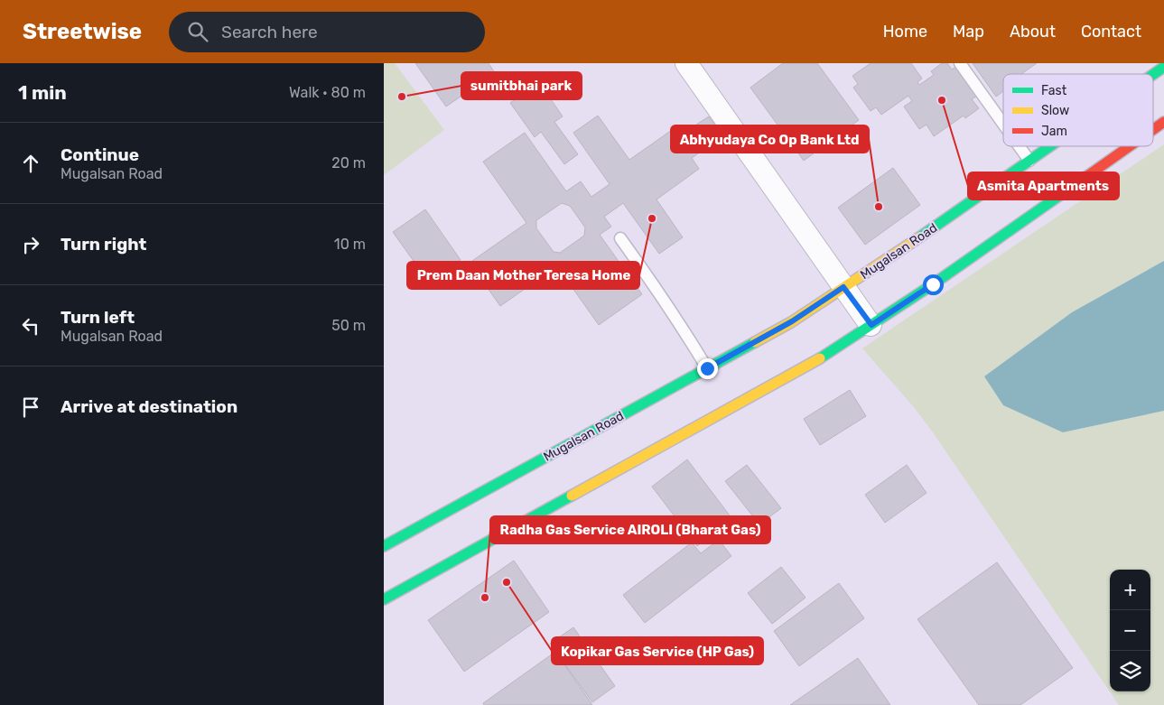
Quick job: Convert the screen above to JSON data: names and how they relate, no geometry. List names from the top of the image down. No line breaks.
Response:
{"streets":{"main road":["Mugalsan Road"]},"places":["sumitbhai park","Asmita Apartments","Abhyudaya Co Op Bank Ltd","Prem Daan Mother Teresa Home","Kopikar Gas Service (HP Gas)","Radha Gas Service AIROLI (Bharat Gas)"],"legend":["Fast","Slow","Jam"],"page":{"header":"Streetwise","search":"Search here","nav":["Home","Map","About","Contact"],"heading":["1 min","Walk · 80 m"],"list":[["Continue","Mugalsan Road","20 m"],["Turn right","10 m"],["Turn left","Mugalsan Road","50 m"],"Arrive at destination"],"map_buttons":["+","−"]}}
